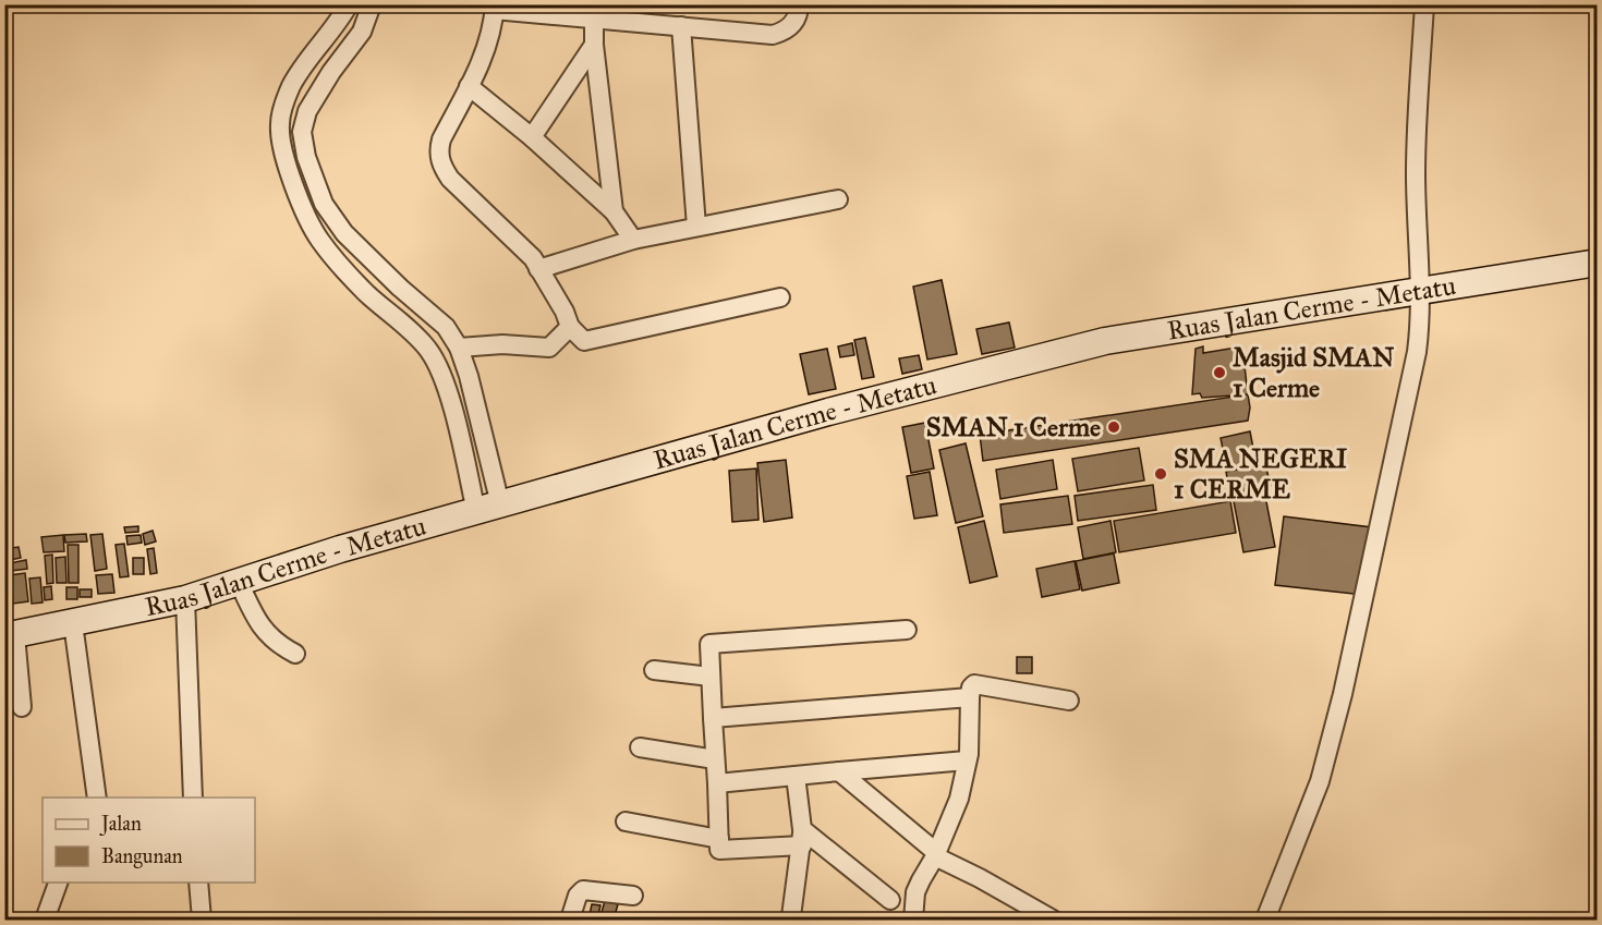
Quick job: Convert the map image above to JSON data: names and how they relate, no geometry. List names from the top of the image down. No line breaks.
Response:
{"streets":{"main road":["Ruas Jalan Cerme - Metatu"]},"places":["Masjid SMAN 1 Cerme","SMAN 1 Cerme","SMA NEGERI 1 CERME"],"legend":["Jalan","Bangunan"]}
